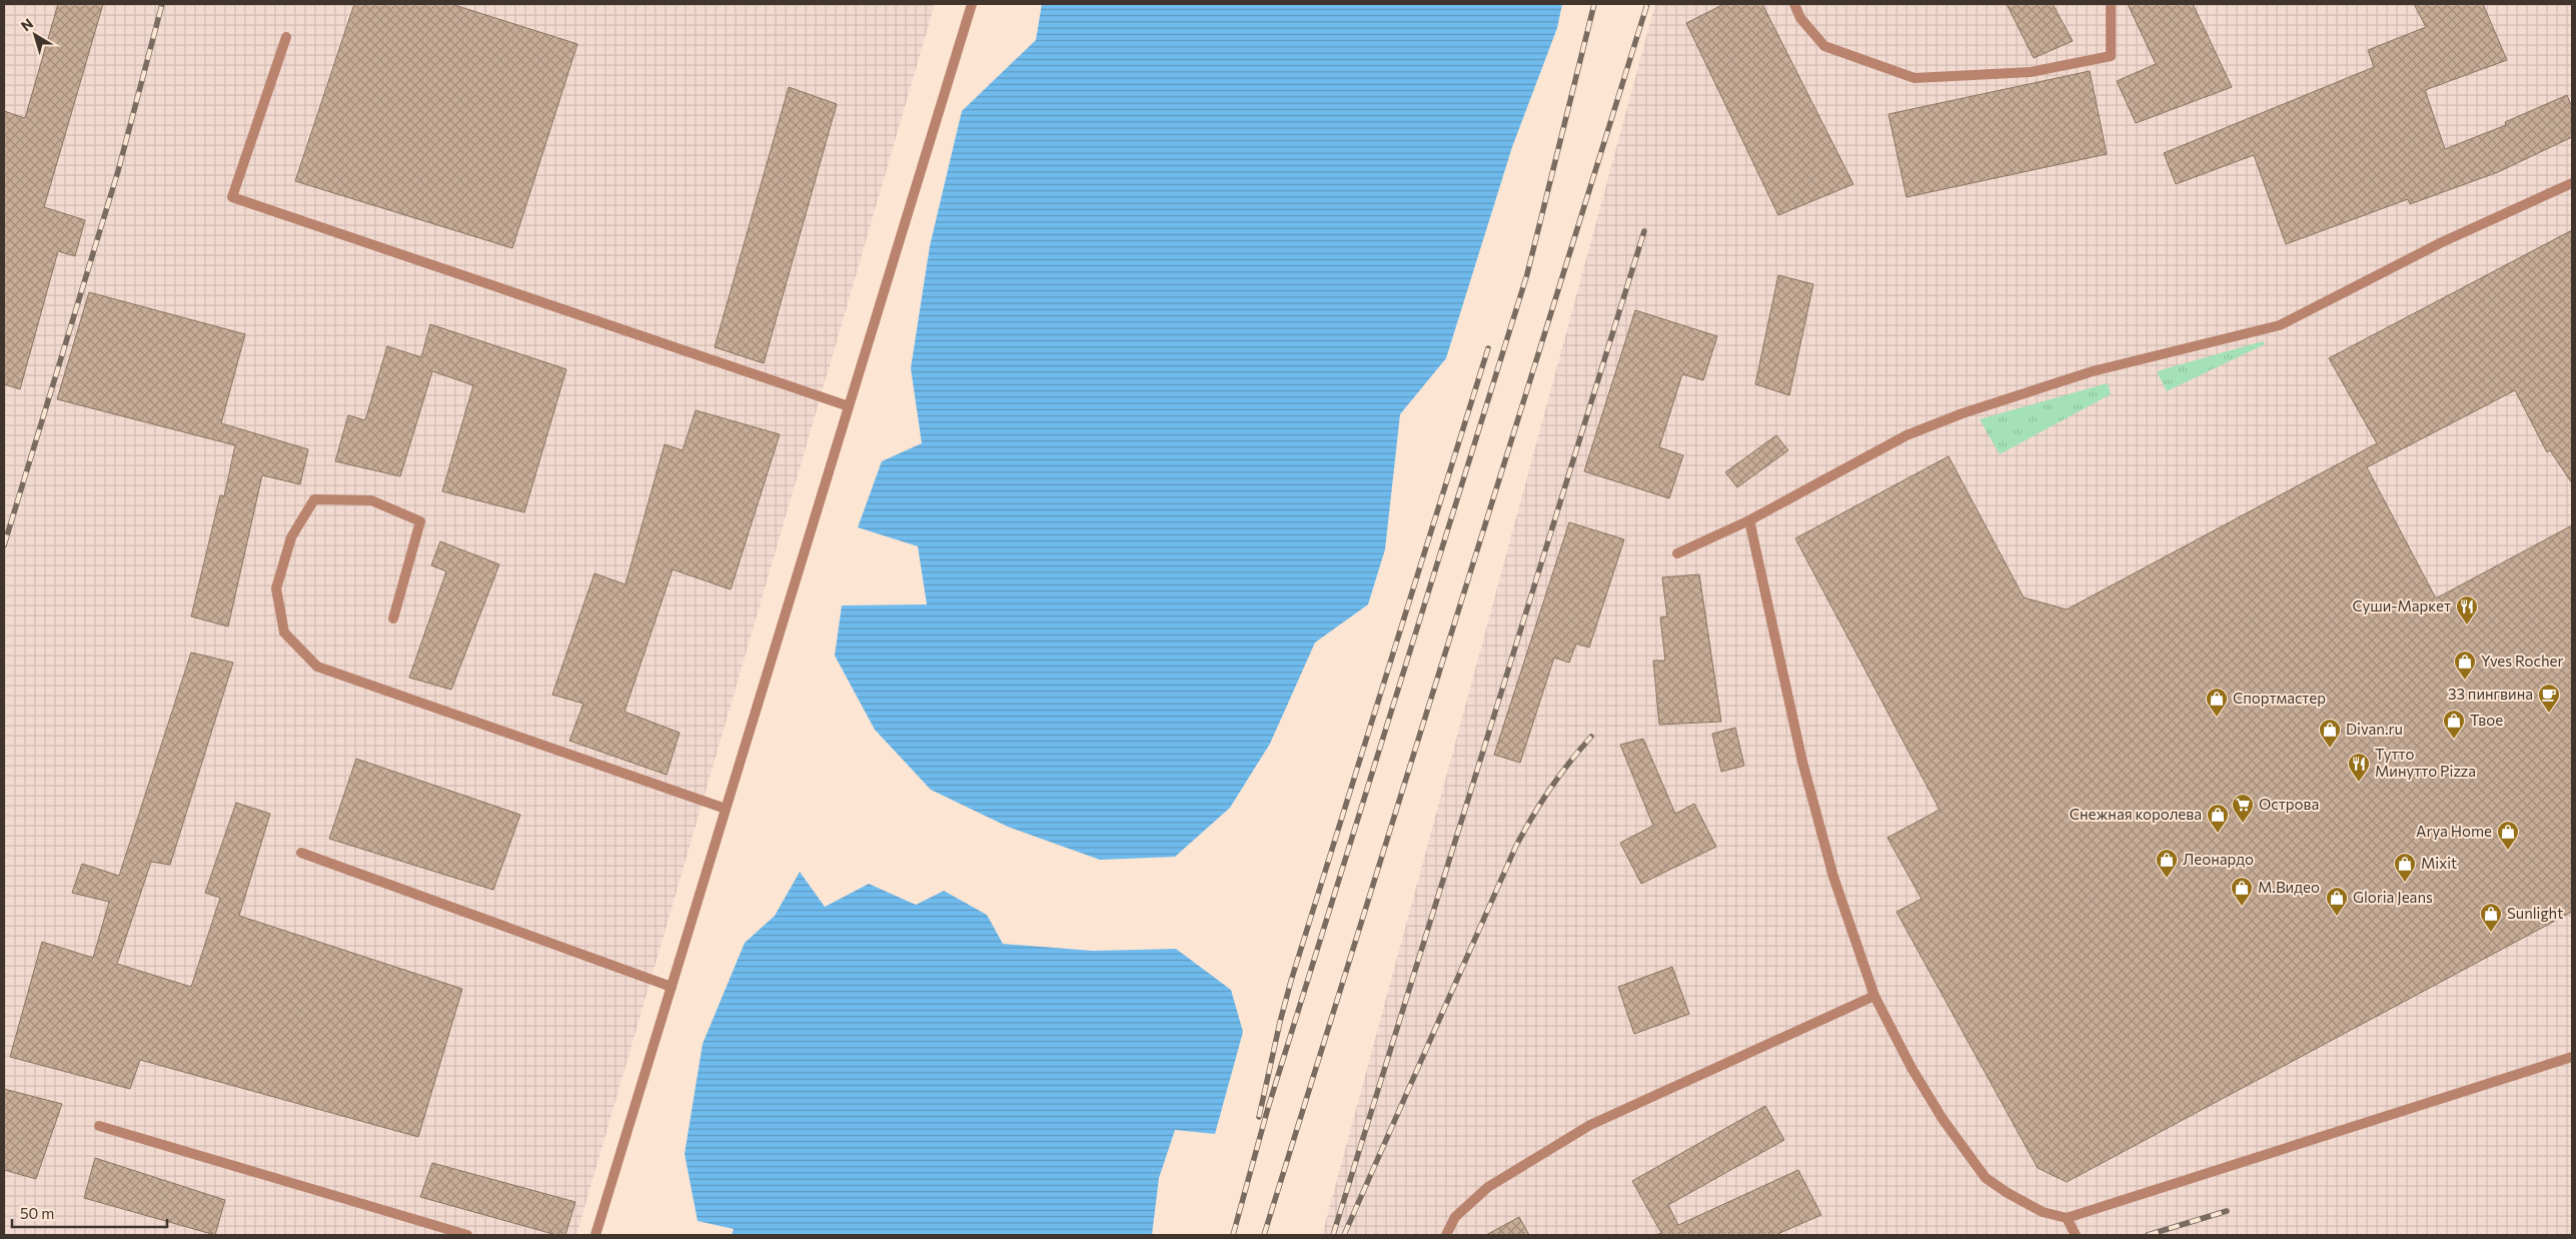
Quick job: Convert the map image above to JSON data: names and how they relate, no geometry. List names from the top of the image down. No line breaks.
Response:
{"places":{"restaurant":["Суши-Маркет","Тутто Минутто Pizza"],"shop":["Yves Rocher","Спортмастер","Твое","Divan.ru","Снежная королева","Arya Home","Леонардо","Mixit","М.Видео","Gloria Jeans","Sunlight"],"cafe":["33 пингвина"],"supermarket":["Острова"]},"scale_bar":"50 m","north":"top left"}
